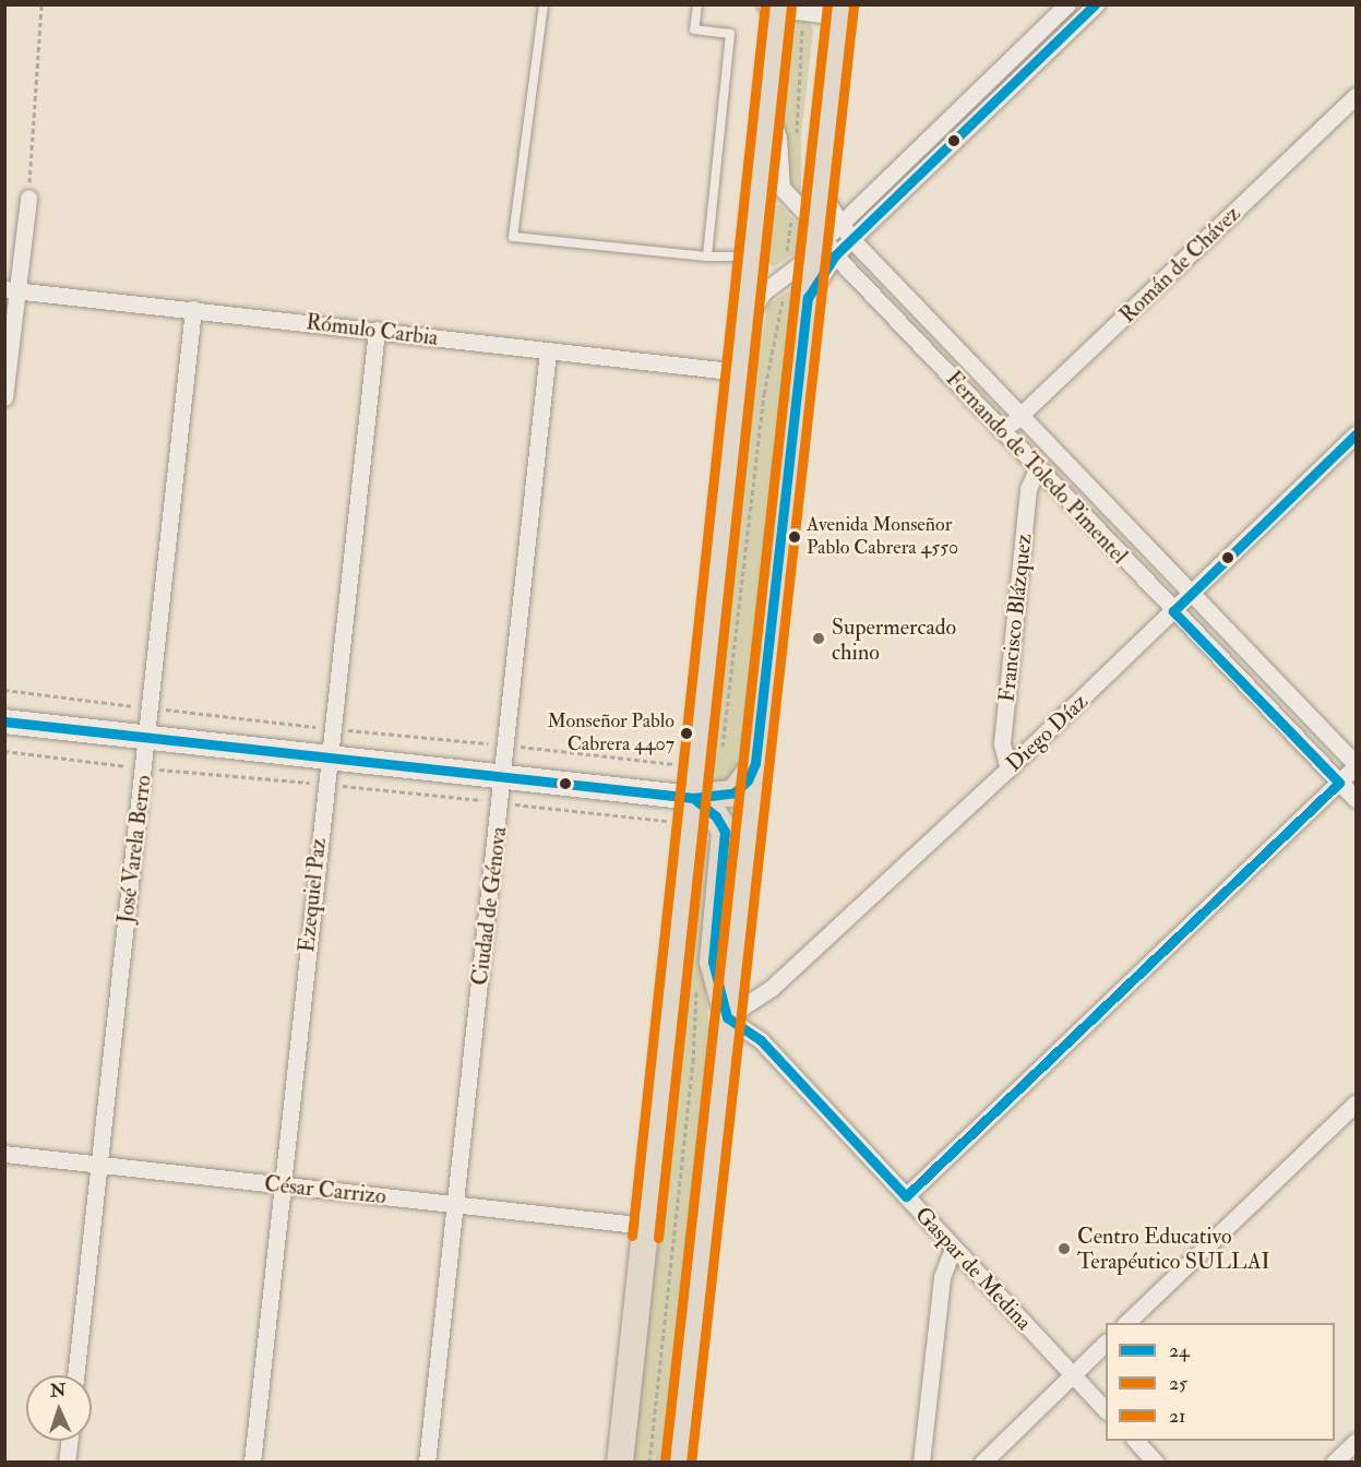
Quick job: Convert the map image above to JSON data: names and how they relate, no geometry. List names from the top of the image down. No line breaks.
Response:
{"streets":{"street":["Román de Chávez","Rómulo Carbia","Fernando de Toledo Pimentel","Francisco Blázquez","Diego Díaz","José Varela Berro","Ezequiel Paz","Ciudad de Génova","César Carrizo","Gaspar de Medina"]},"crossings":[["Román de Chávez","Fernando de Toledo Pimentel"],["Rómulo Carbia","José Varela Berro"],["Rómulo Carbia","Ezequiel Paz"],["Rómulo Carbia","Ciudad de Génova"],["Fernando de Toledo Pimentel","Francisco Blázquez"],["Fernando de Toledo Pimentel","Diego Díaz"],["Francisco Blázquez","Diego Díaz"],["Diego Díaz","Gaspar de Medina"],["José Varela Berro","César Carrizo"],["Ezequiel Paz","César Carrizo"],["Ciudad de Génova","César Carrizo"]],"places":["Avenida Monseñor Pablo Cabrera 4550","Supermercado chino","Monseñor Pablo Cabrera 4407","Centro Educativo Terapéutico SULLAI"],"lines":["transit line 24","transit line 21","transit line 25"],"legend":["24","25","21"],"north":"top"}
